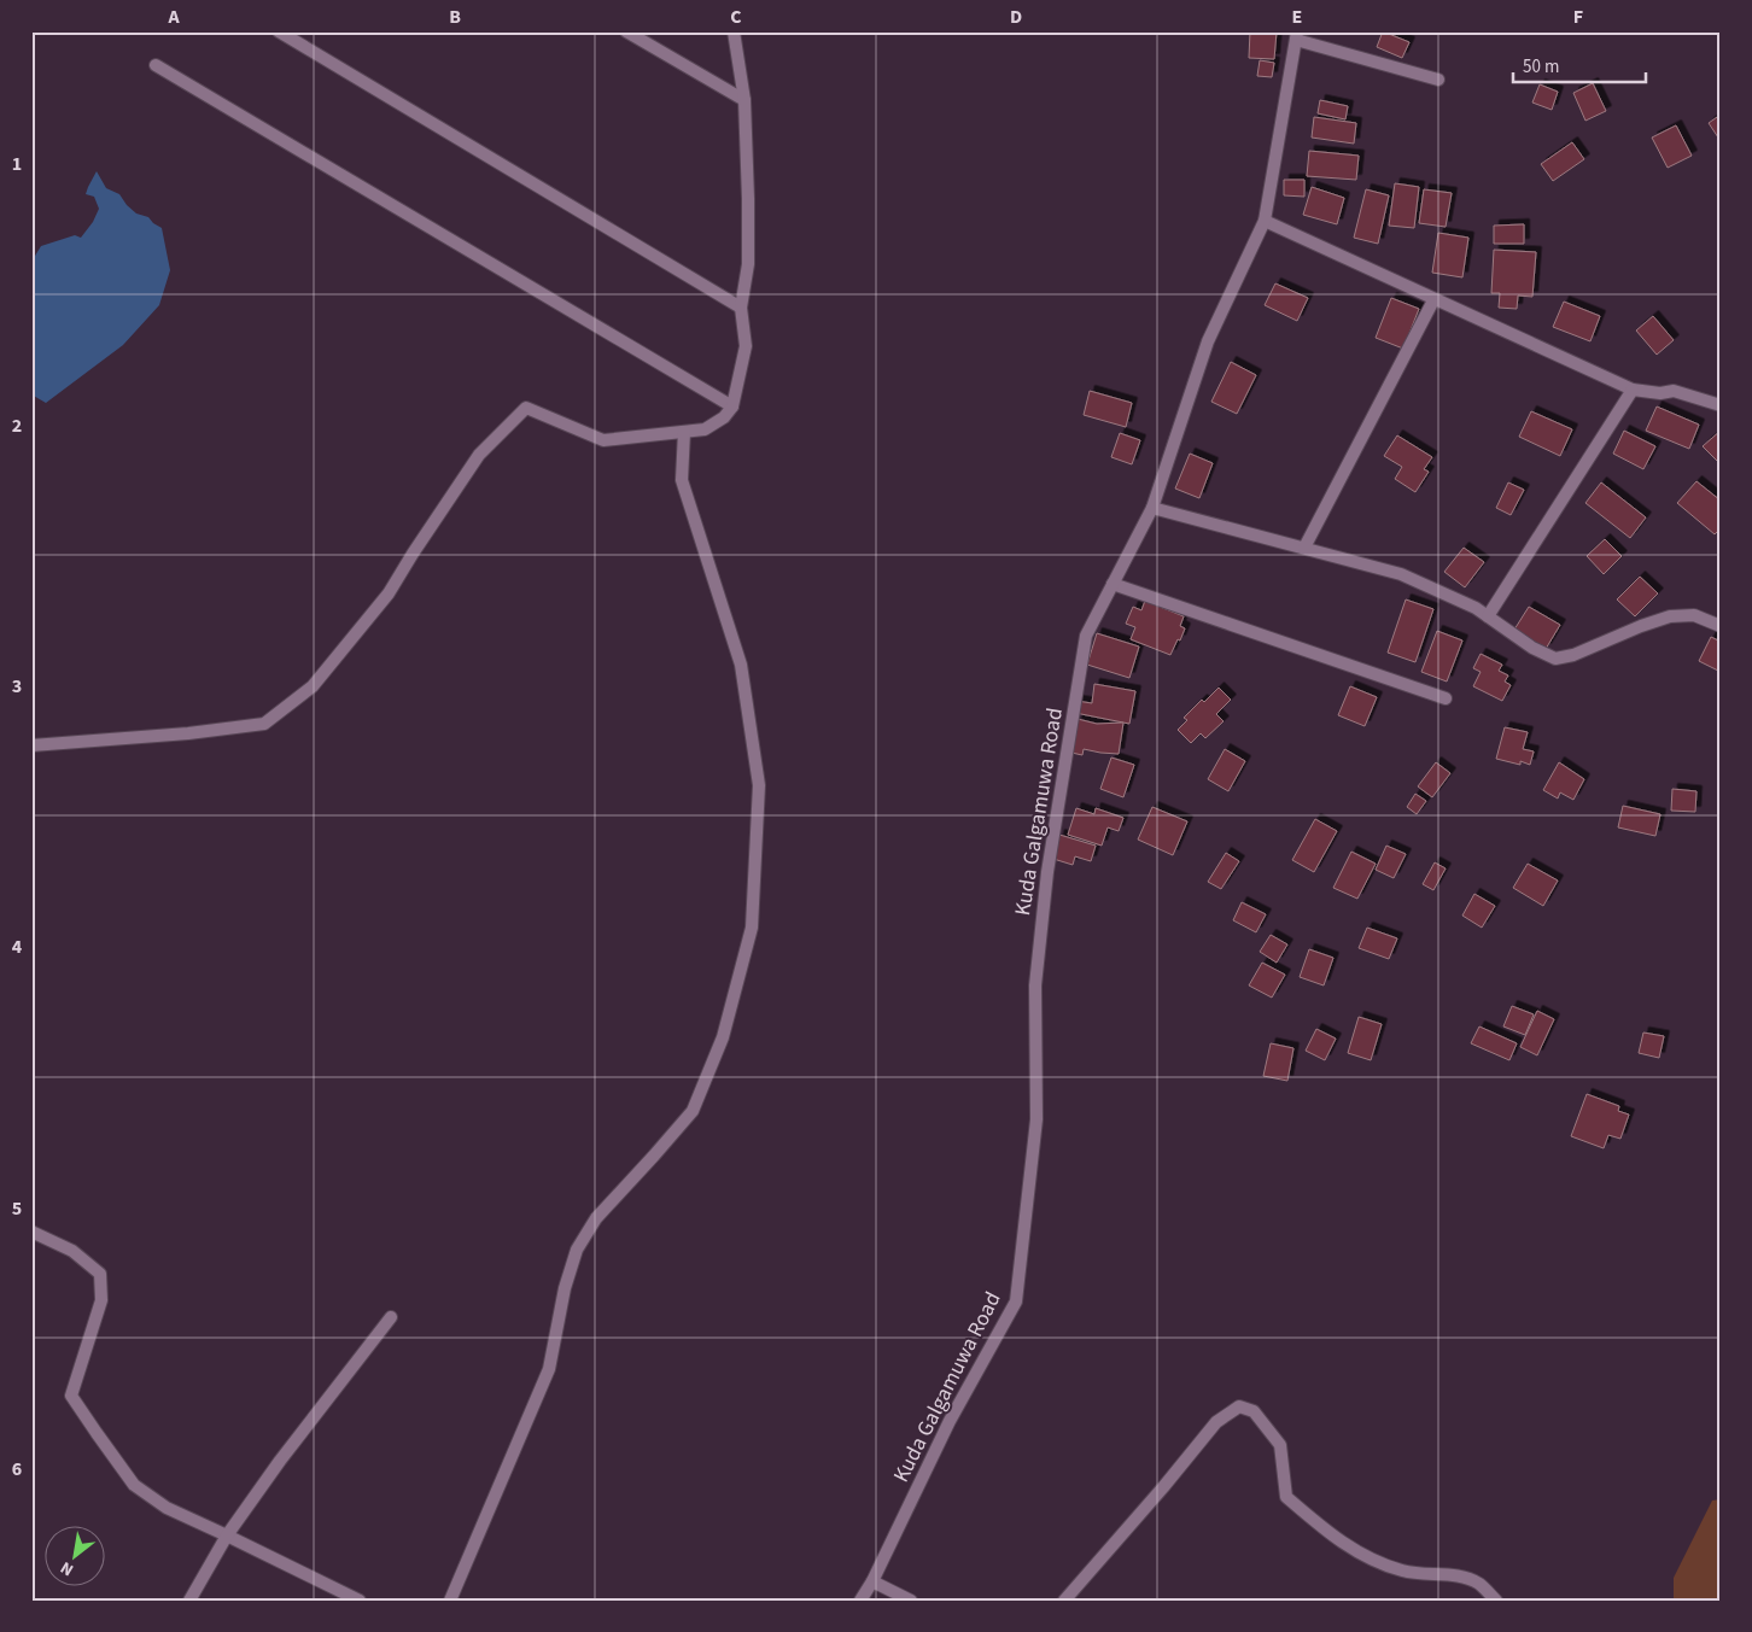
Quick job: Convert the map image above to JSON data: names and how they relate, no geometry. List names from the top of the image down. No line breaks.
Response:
{"streets":{"street":["Kuda Galgamuwa Road"]},"scale_bar":"50 m","north":"bottom left","grid":{"columns":["A","B","C","D","E","F"],"rows":["1","2","3","4","5","6"]}}
